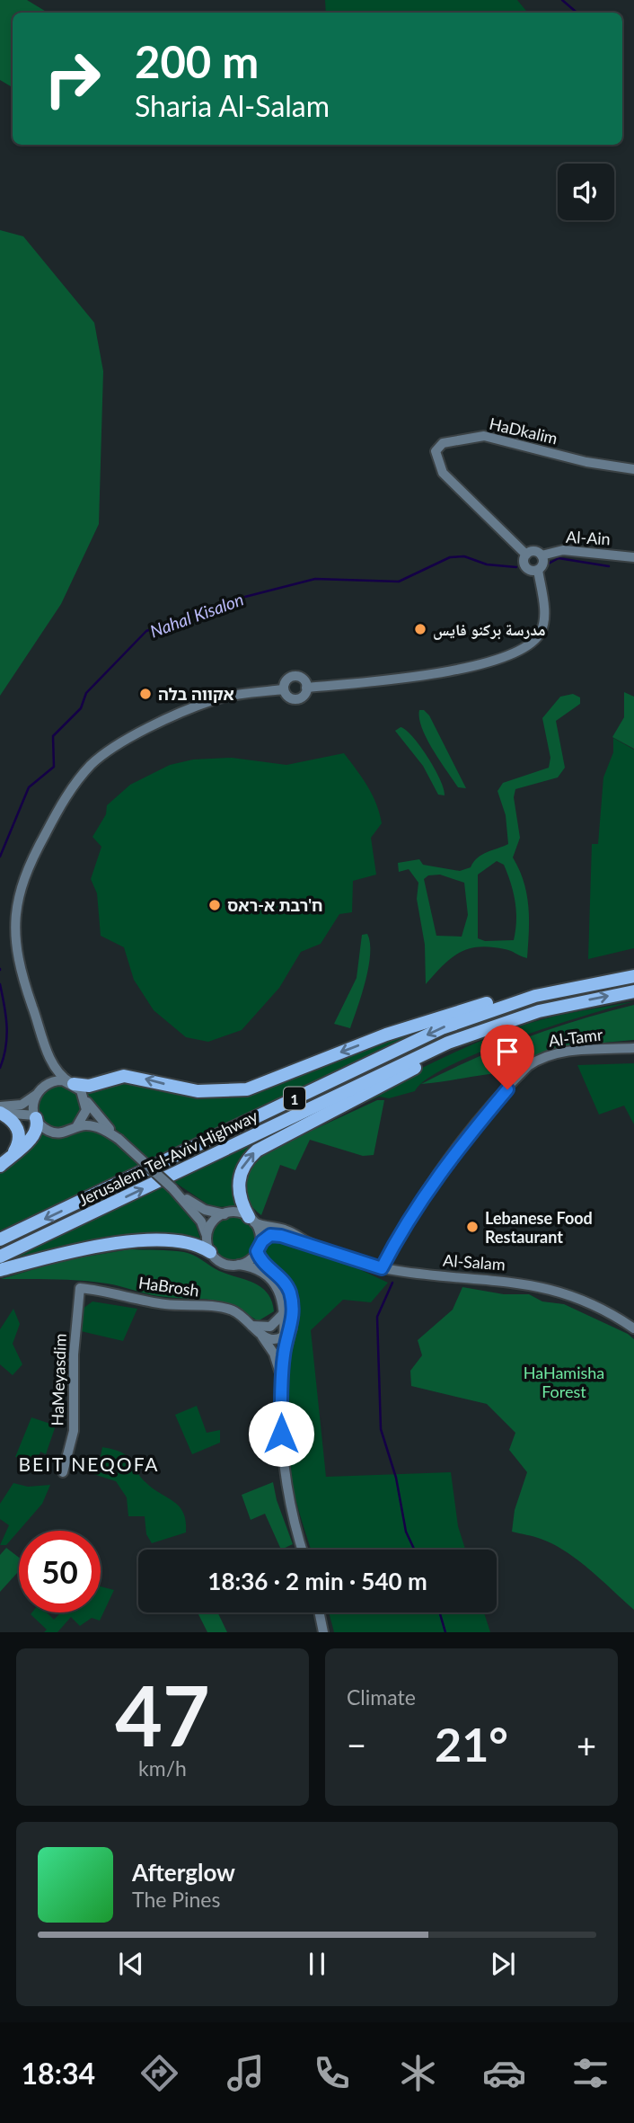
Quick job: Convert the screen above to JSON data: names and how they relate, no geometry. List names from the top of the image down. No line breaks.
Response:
{"streets":{"highway":["1","Jerusalem Tel-Aviv Highway"],"main road":["HaDkalim","Al-Ain","Al-Tamr","Al-Salam","HaBrosh","HaMeyasdim"]},"crossings":[["HaDkalim","Al-Ain"],["Al-Tamr","Al-Salam"],["HaBrosh","HaMeyasdim"]],"districts":["BEIT NEQOFA"],"water":["Nahal Kisalon"],"parks":["HaHamisha Forest"],"places":["مدرسة بركنو فايس","אקווה בלה","ח'רבת א-ראס","Lebanese Food Restaurant"],"page":{"turn":["200 m","Sharia Al-Salam"],"limit":"50","trip":"18:36 · 2 min · 540 m","tile":[["47","km/h"],"Climate"],"heat":["−","21°","+"],"song":["Afterglow","The Pines"],"tabs":"18:34"}}
